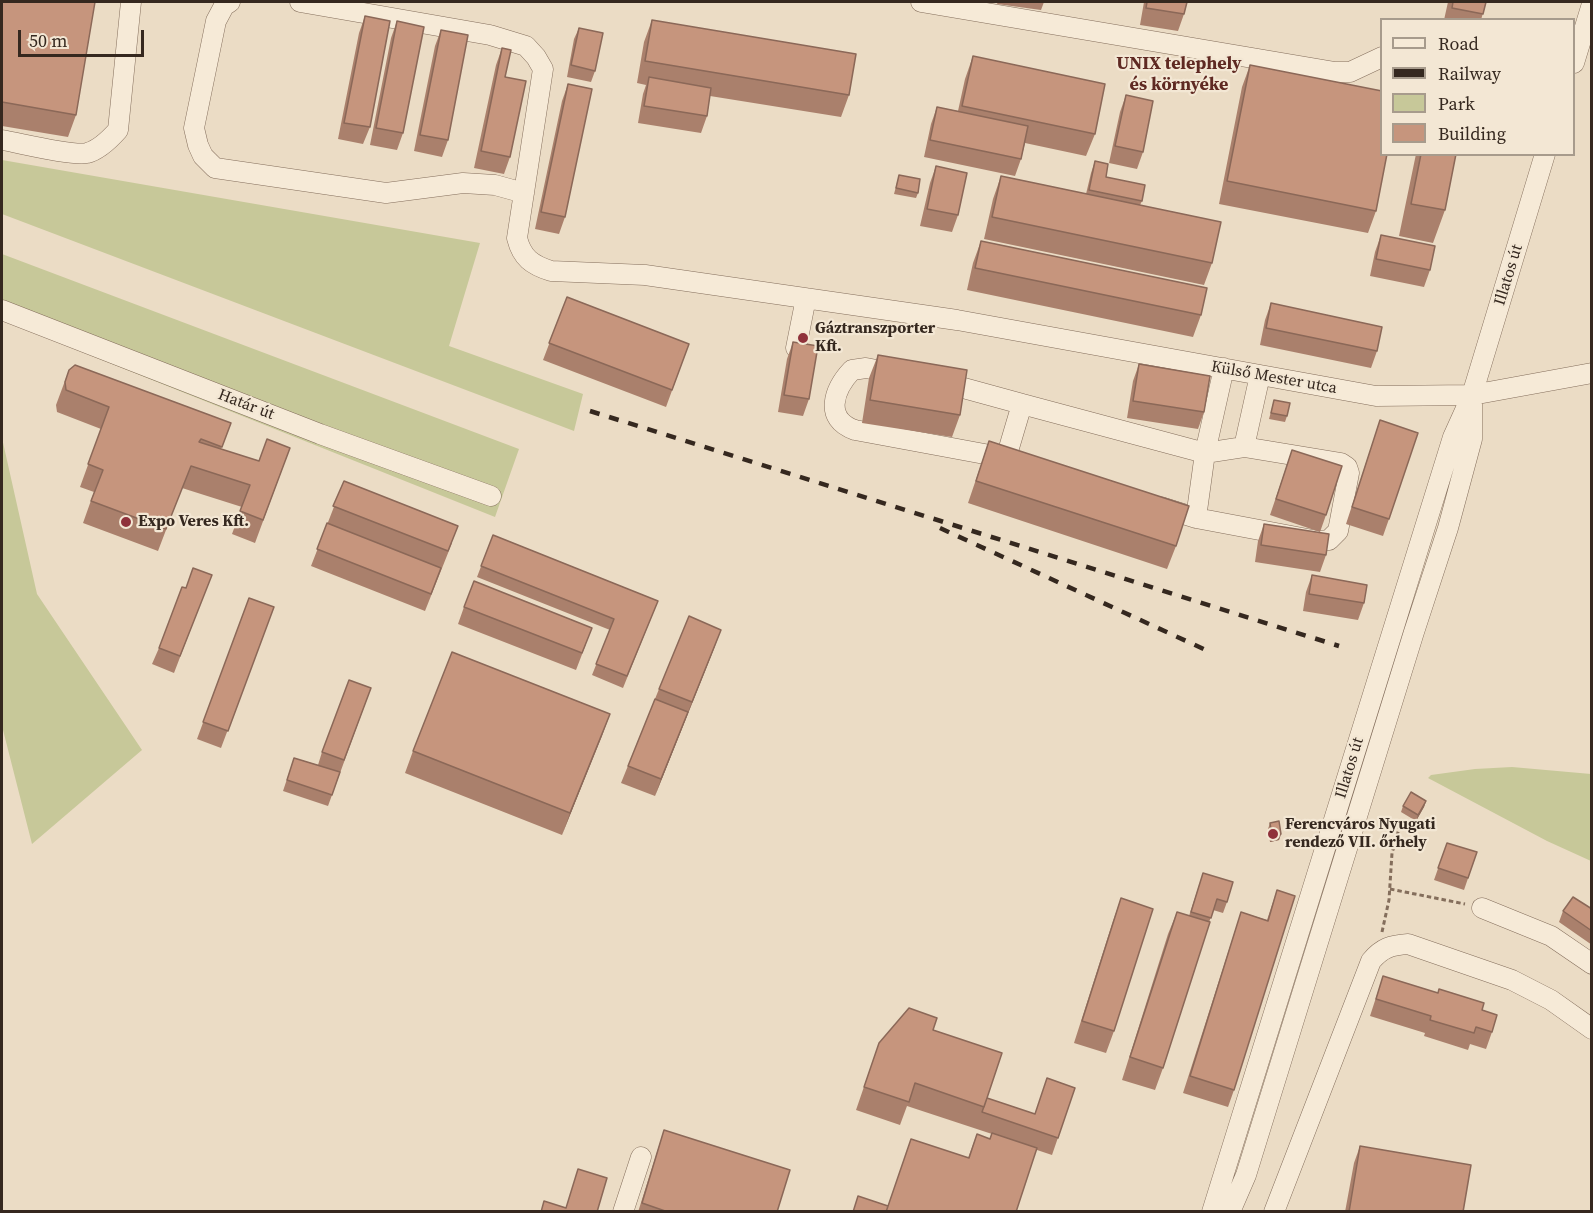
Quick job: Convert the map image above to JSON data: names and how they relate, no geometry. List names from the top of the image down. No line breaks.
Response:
{"streets":{"street":["Illatos út","Külső Mester utca","Határ út"]},"crossings":[["Illatos út","Külső Mester utca"]],"districts":["UNIX telephely és környéke"],"places":["Gáztranszporter Kft.","Expo Veres Kft.","Ferencváros Nyugati rendező VII. őrhely"],"legend":["Road","Railway","Park","Building"],"scale_bar":"50 m"}
